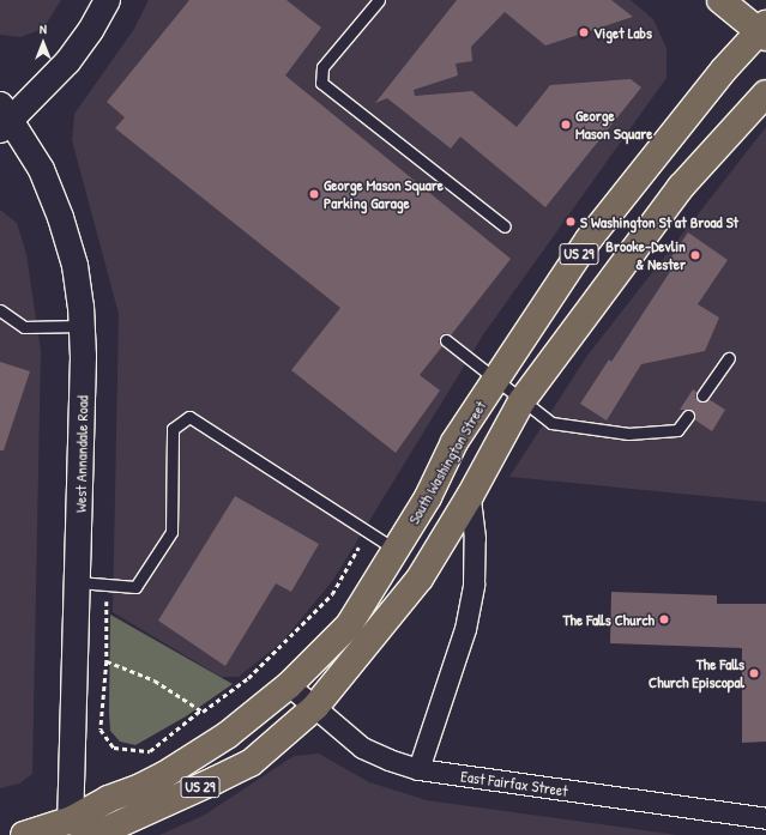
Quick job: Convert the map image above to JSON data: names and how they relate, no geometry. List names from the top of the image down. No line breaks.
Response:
{"streets":{"main road":["US 29","South Washington Street"],"street":["West Annandale Road","East Fairfax Street"]},"crossings":[["US 29","West Annandale Road"],["US 29","South Washington Street"],["US 29","East Fairfax Street"],["West Annandale Road","South Washington Street"],["South Washington Street","East Fairfax Street"]],"places":["Viget Labs","George Mason Square","George Mason Square Parking Garage","S Washington St at Broad St","Brooke-Devlin & Nester","The Falls Church","The Falls Church Episcopal"],"north":"top"}
